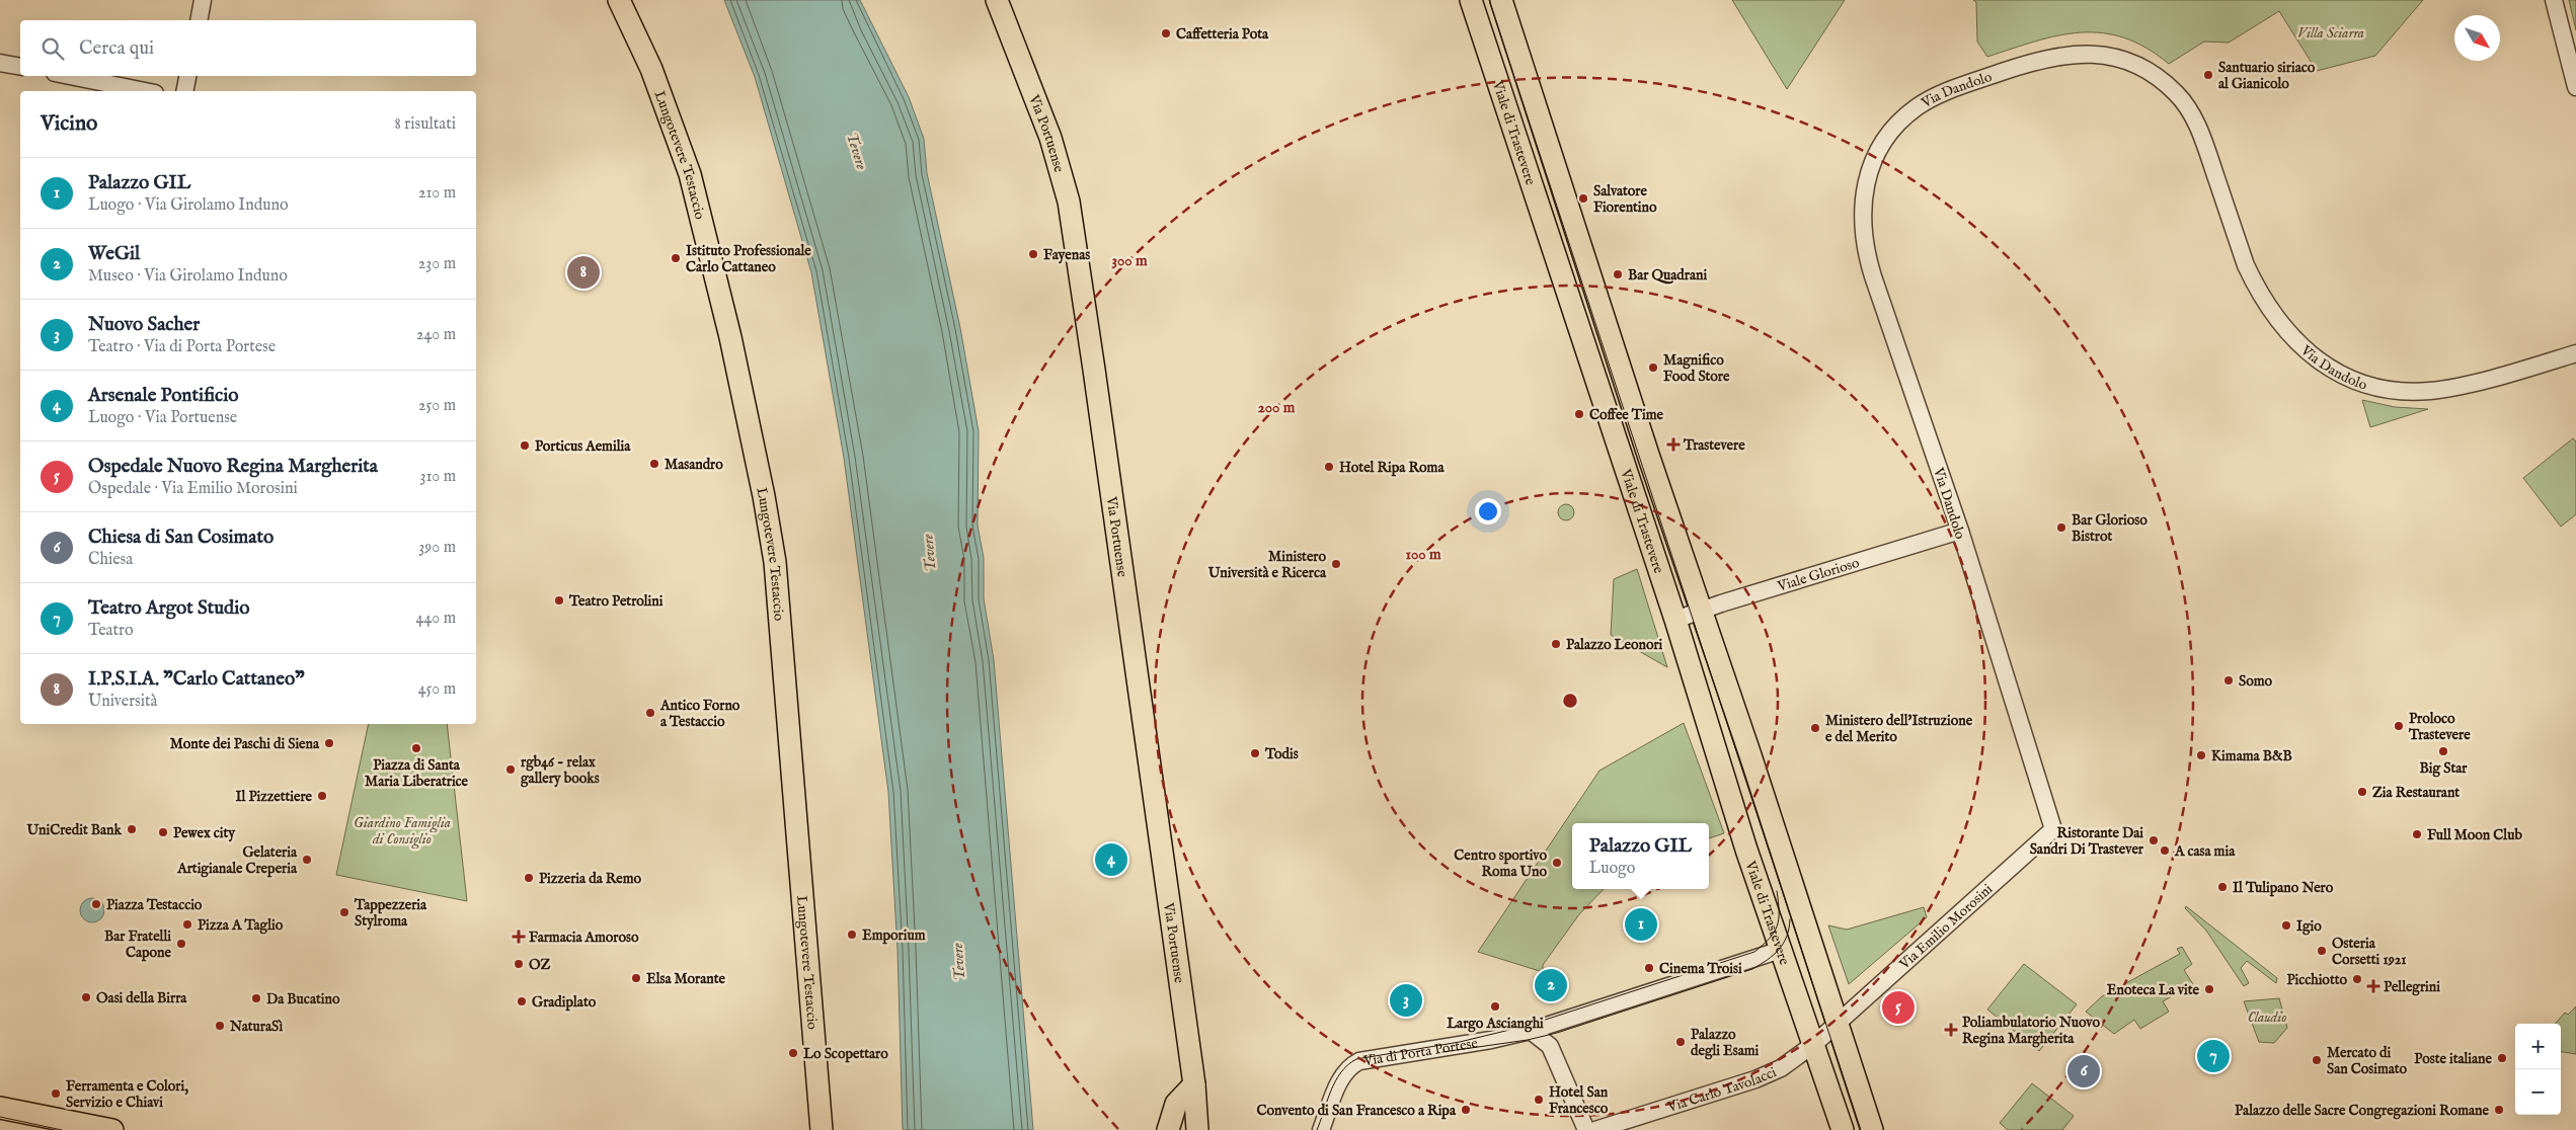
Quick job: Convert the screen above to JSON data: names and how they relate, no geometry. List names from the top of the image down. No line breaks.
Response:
{"streets":{"main road":["Viale di Trastevere","Via Portuense","Lungotevere Testaccio"],"street":["Via Dandolo","Viale Glorioso","Via Emilio Morosini","Via di Porta Portese","Via Carlo Tavolacci"]},"crossings":[["Via Dandolo","Viale Glorioso"],["Via Dandolo","Via Emilio Morosini"],["Viale di Trastevere","Viale Glorioso"],["Viale di Trastevere","Via Emilio Morosini"],["Viale di Trastevere","Via di Porta Portese"],["Viale di Trastevere","Via Carlo Tavolacci"]],"water":["Tevere"],"parks":["Villa Sciarra","Giardino Famiglia di Consiglio","Claudio"],"places":{"other":["Caffetteria Pota","Santuario siriaco al Gianicolo","Salvatore Fiorentino","Fayenas","Istituto Professionale Carlo Cattaneo","Bar Quadrani","Magnifico Food Store","Coffee Time","Porticus Aemilia","Masandro","Hotel Ripa Roma","Bar Glorioso Bistrot","Ministero Università e Ricerca","Teatro Petrolini","Palazzo Leonori","Somo","Antico Forno a Testaccio","Proloco Trastevere","Ministero dell'Istruzione e del Merito","Monte dei Paschi di Siena","Piazza di Santa Maria Liberatrice","Big Star","Todis","Kimama B&B","rgb46 - relax gallery books","Zia Restaurant","Il Pizzettiere","UniCredit Bank","Pewex city","Full Moon Club","Ristorante Dai Sandri Di Trastever","A casa mia","Gelateria Artigianale Creperia","Centro sportivo Roma Uno","Pizzeria da Remo","Il Tulipano Nero","Piazza Testaccio","Tappezzeria Stylroma","Pizza A Taglio","Igio","Emporium","Bar Fratelli Capone","Osteria Corsetti 1921","OZ","Cinema Troisi","Elsa Morante","Picchiotto","Enoteca La vite","Oasi della Birra","Da Bucatino","Gradiplato","Largo Ascianghi","NaturaSì","Palazzo degli Esami","Lo Scopettaro","Poste italiane","Mercato di San Cosimato","Ferramenta e Colori, Servizio e Chiavi","Hotel San Francesco","Convento di San Francesco a Ripa","Palazzo delle Sacre Congregazioni Romane"],"health":["Trastevere","Farmacia Amoroso","Pellegrini","Poliambulatorio Nuovo Regina Margherita"]},"north":"bottom right","page":{"search":"Cerca qui","heading":["Vicino","8 risultati"],"list":[{"mark":"1","name":"Palazzo GIL","note":"Luogo · Via Girolamo Induno","value":"210 m"},{"mark":"2","name":"WeGil","note":"Museo · Via Girolamo Induno","value":"230 m"},{"mark":"3","name":"Nuovo Sacher","note":"Teatro · Via di Porta Portese","value":"240 m"},{"mark":"4","name":"Arsenale Pontificio","note":"Luogo · Via Portuense","value":"250 m"},{"mark":"5","name":"Ospedale Nuovo Regina Margherita","note":"Ospedale · Via Emilio Morosini","value":"310 m"},{"mark":"6","name":"Chiesa di San Cosimato","note":"Chiesa","value":"390 m"},{"mark":"7","name":"Teatro Argot Studio","note":"Teatro","value":"440 m"},{"mark":"8","name":"I.P.S.I.A. \"Carlo Cattaneo\"","note":"Università","value":"450 m"}],"pins":["8","4","1","2","3","5","7","6"],"popup":["Palazzo GIL","Luogo"],"map_buttons":["+","−"]},"rings":["300 m","200 m","100 m"]}
